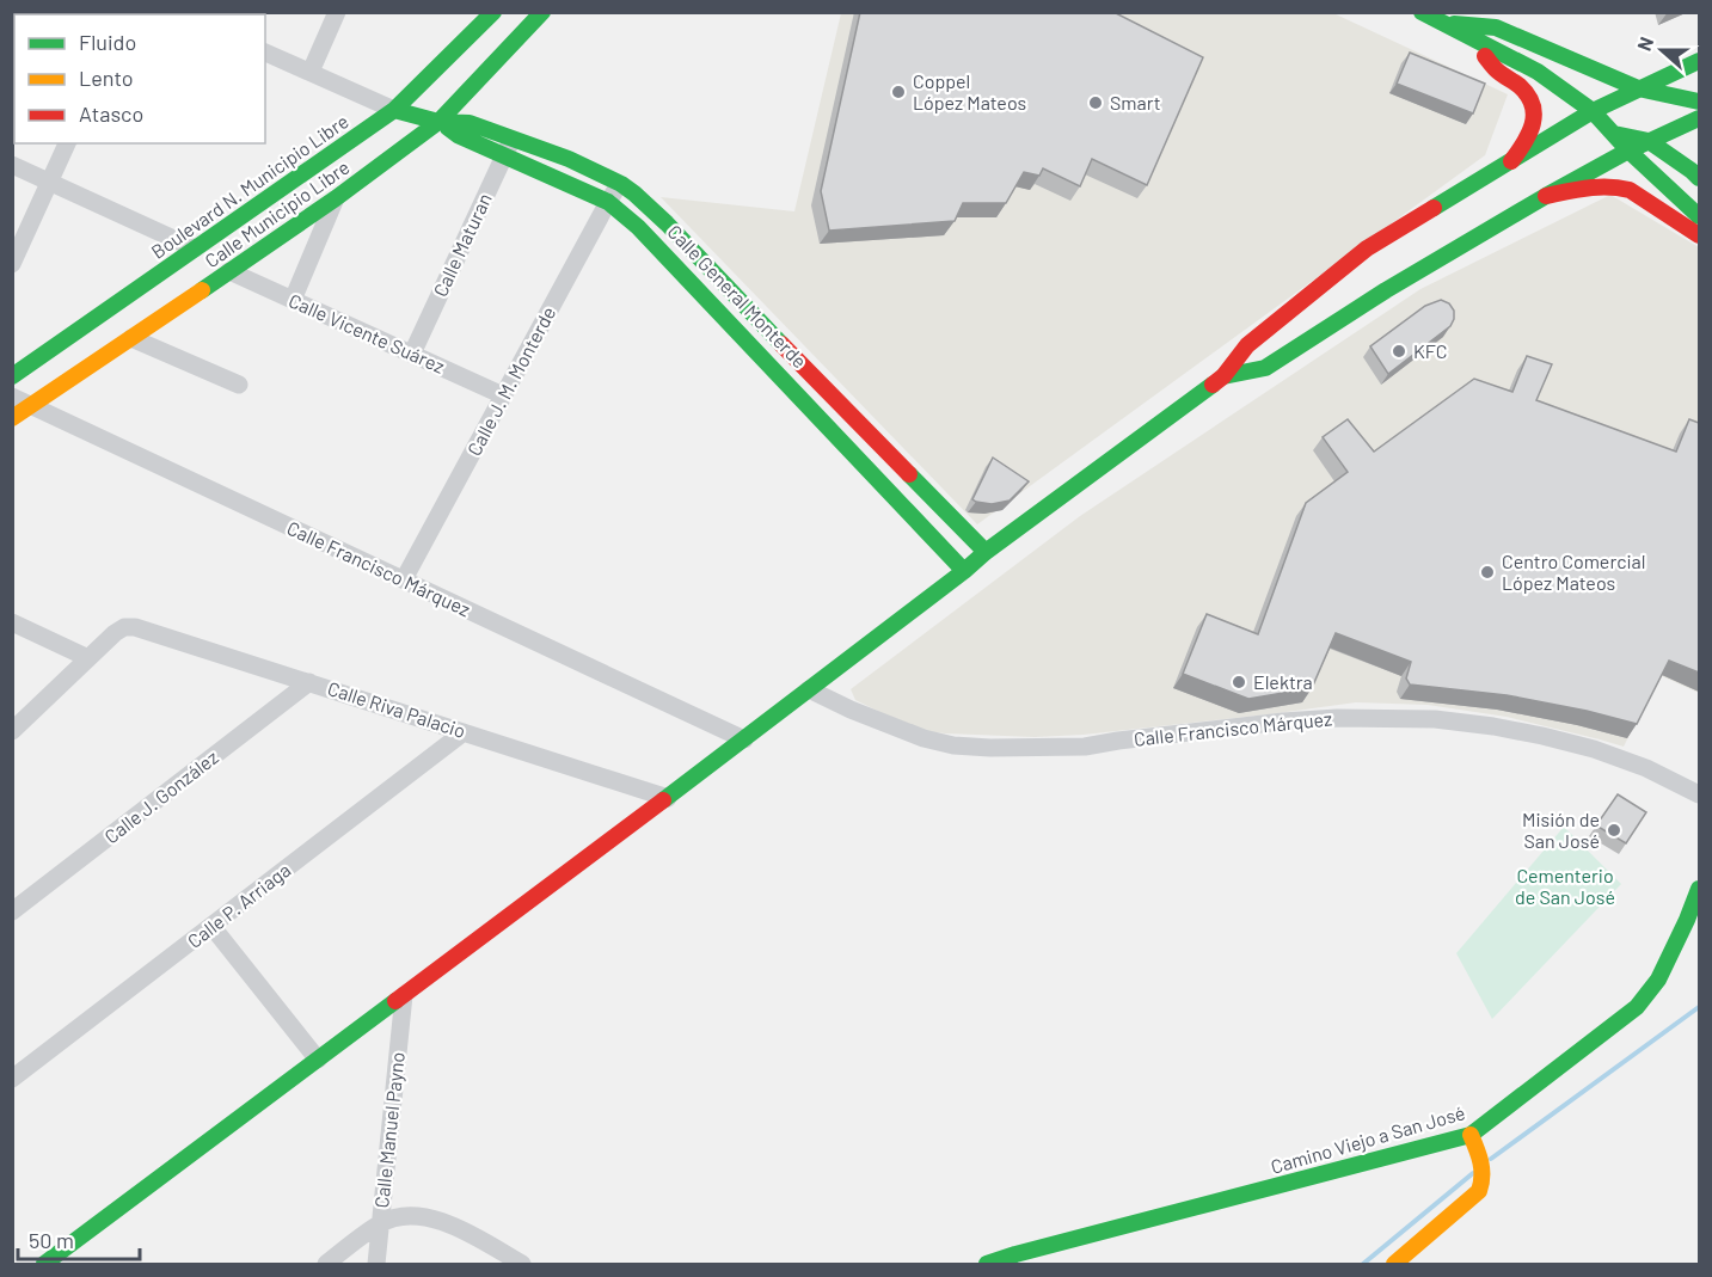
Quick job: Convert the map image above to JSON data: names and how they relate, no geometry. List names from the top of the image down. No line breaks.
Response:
{"streets":{"main road":["Boulevard N. Municipio Libre","Calle Municipio Libre","Calle General Monterde","Camino Viejo a San José"],"street":["Calle Maturan","Calle Vicente Suárez","Calle J. M. Monterde","Calle Francisco Márquez","Calle Riva Palacio","Calle J. González","Calle P. Arriaga","Calle Manuel Payno"]},"crossings":[["Boulevard N. Municipio Libre","Calle General Monterde"],["Calle Municipio Libre","Calle General Monterde"],["Calle Municipio Libre","Calle Vicente Suárez"],["Calle Municipio Libre","Calle Francisco Márquez"],["Calle Maturan","Calle General Monterde"],["Calle Maturan","Calle Vicente Suárez"],["Calle General Monterde","Calle J. M. Monterde"],["Calle Vicente Suárez","Calle J. M. Monterde"],["Calle J. M. Monterde","Calle Francisco Márquez"],["Calle Riva Palacio","Calle J. González"],["Calle Riva Palacio","Calle P. Arriaga"]],"parks":["Cementerio de San José"],"places":["Coppel López Mateos","Smart","KFC","Centro Comercial López Mateos","Elektra","Misión de San José"],"legend":["Fluido","Lento","Atasco"],"scale_bar":"50 m","north":"left"}
